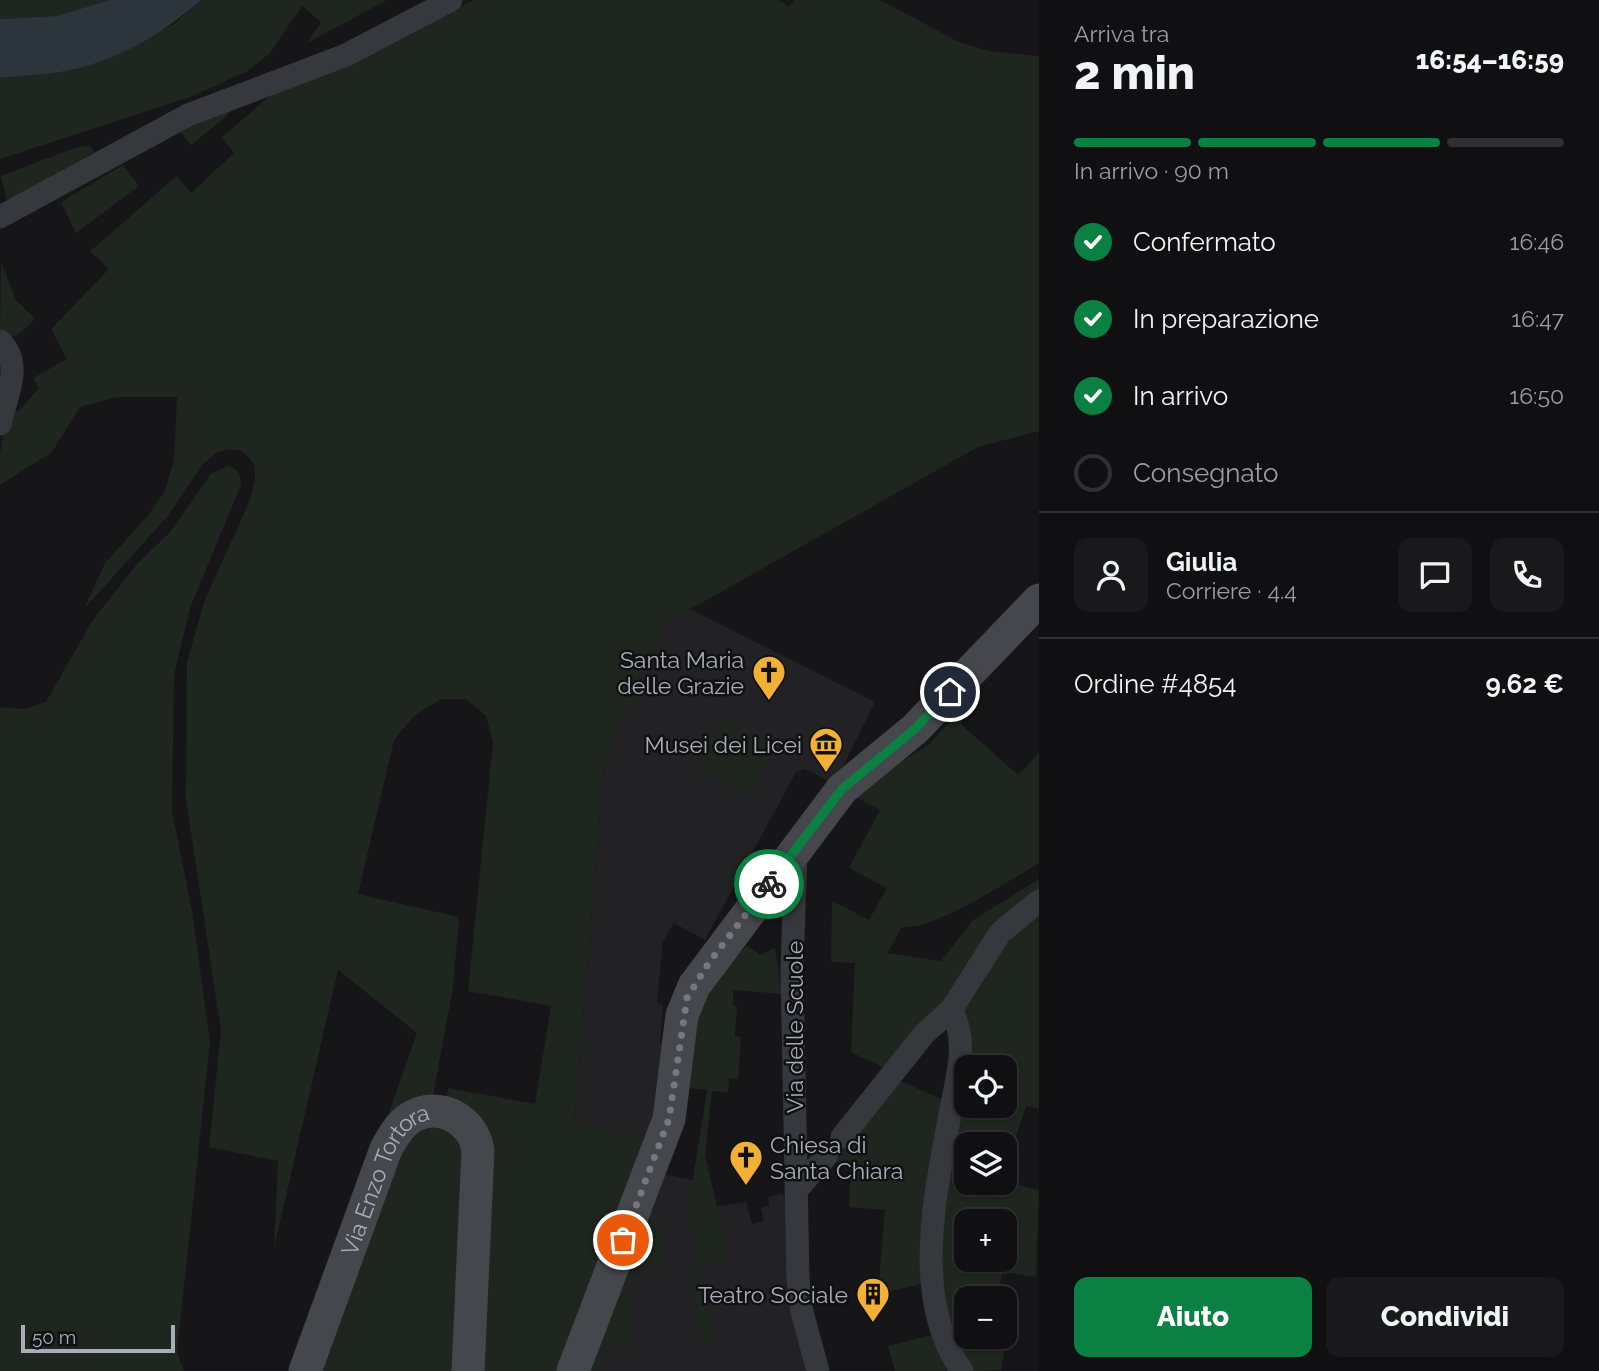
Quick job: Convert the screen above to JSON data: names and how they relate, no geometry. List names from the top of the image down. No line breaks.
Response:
{"streets":{"street":["Via delle Scuole","Via Enzo Tortora"]},"places":{"church":["Santa Maria delle Grazie","Chiesa di Santa Chiara"],"museum":["Musei dei Licei"],"building":["Teatro Sociale"]},"scale_bar":"50 m","page":{"heading":["2 min","Arriva tra","16:54–16:59"],"panel":["Giulia","Corriere · 4.4","Ordine #4854","9.62 €"],"bar":"In arrivo · 90 m","list":[["Confermato","16:46"],["In preparazione","16:47"],["In arrivo","16:50"],"Consegnato"],"map_buttons":["+","−"],"buttons":["Aiuto","Condividi"],"scale":"50 m"}}
